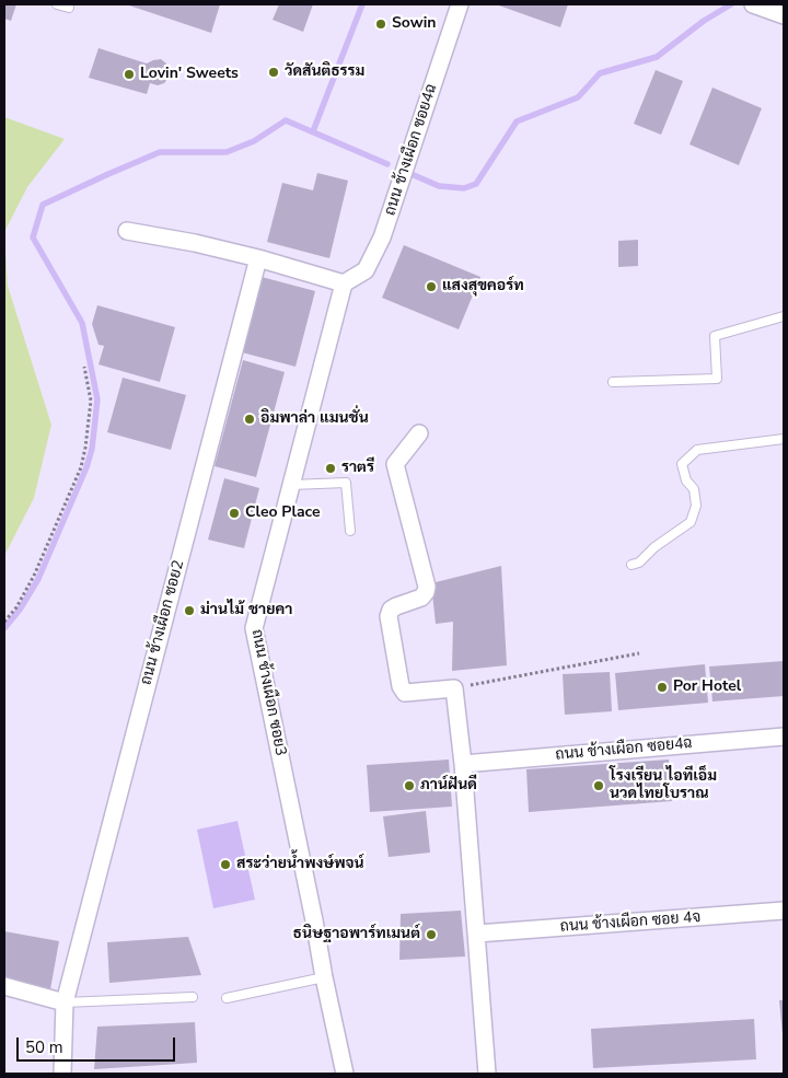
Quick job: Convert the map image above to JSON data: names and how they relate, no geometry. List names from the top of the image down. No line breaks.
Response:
{"streets":{"street":["ถนน ช้างเผือก ซอย4ฉ","ถนน ช้างเผือก ซอย2","ถนน ช้างเผือก ซอย3","ถนน ช้างเผือก ซอย 4จ"]},"crossings":[["ถนน ช้างเผือก ซอย4ฉ","ถนน ช้างเผือก ซอย3"]],"places":["Sowin","วัดสันติธรรม","Lovin' Sweets","แสงสุขคอร์ท","อิมพาล่า แมนชั่น","ราตรี","Cleo Place","ม่านไม้ ชายคา","Por Hotel","ภาน์ฝันดี","โรงเรียน ไอทีเอ็ม นวดไทยโบราณ","สระว่ายน้ำพงษ์พจน์","ธนิษฐาอพาร์ทเมนต์"],"scale_bar":"50 m"}
